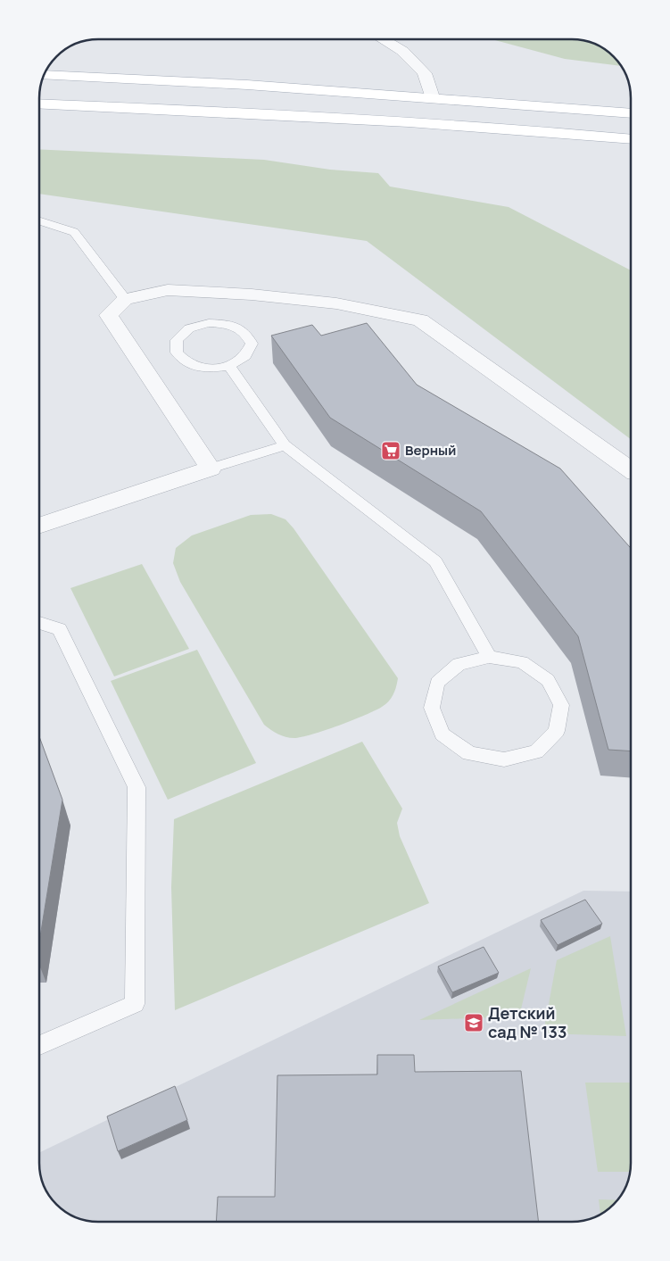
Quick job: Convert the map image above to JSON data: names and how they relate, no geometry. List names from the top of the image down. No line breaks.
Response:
{"places":{"supermarket":["Верный"],"school or university":["Детский сад № 133"]}}
